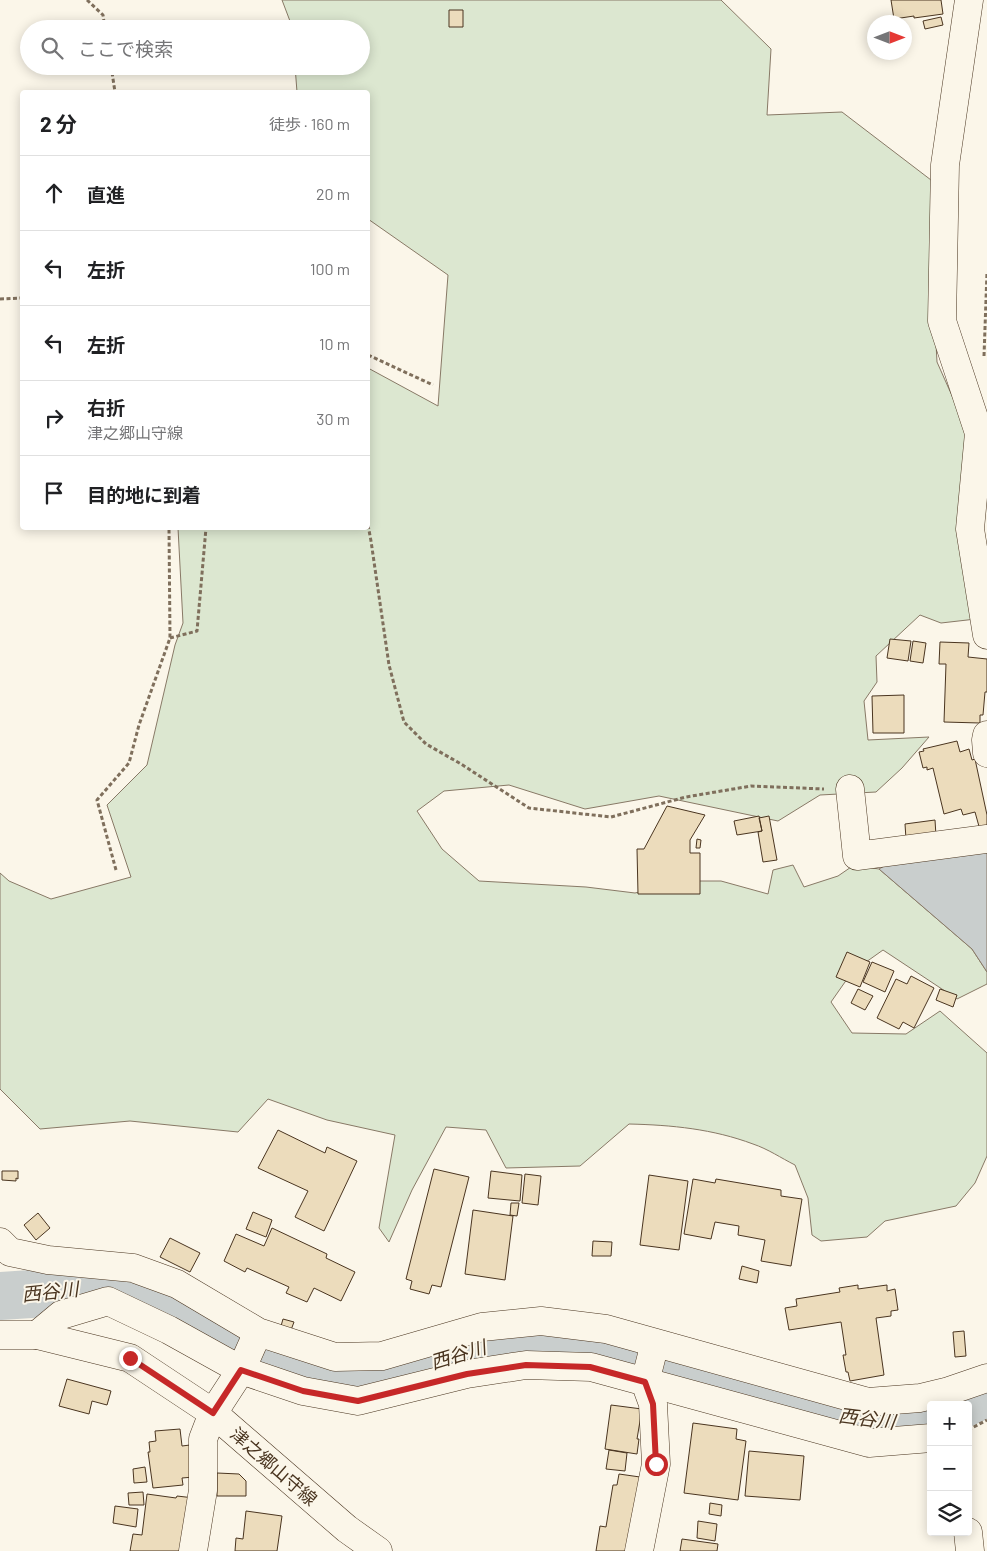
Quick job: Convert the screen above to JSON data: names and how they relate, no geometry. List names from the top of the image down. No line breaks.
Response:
{"streets":{"street":["津之郷山守線"]},"water":["西谷川"],"north":"right","page":{"search":"ここで検索","heading":["2 分","徒歩 · 160 m"],"list":[["直進","20 m"],["左折","100 m"],["左折","10 m"],["右折","津之郷山守線","30 m"],"目的地に到着"],"map_buttons":["+","−"]}}
